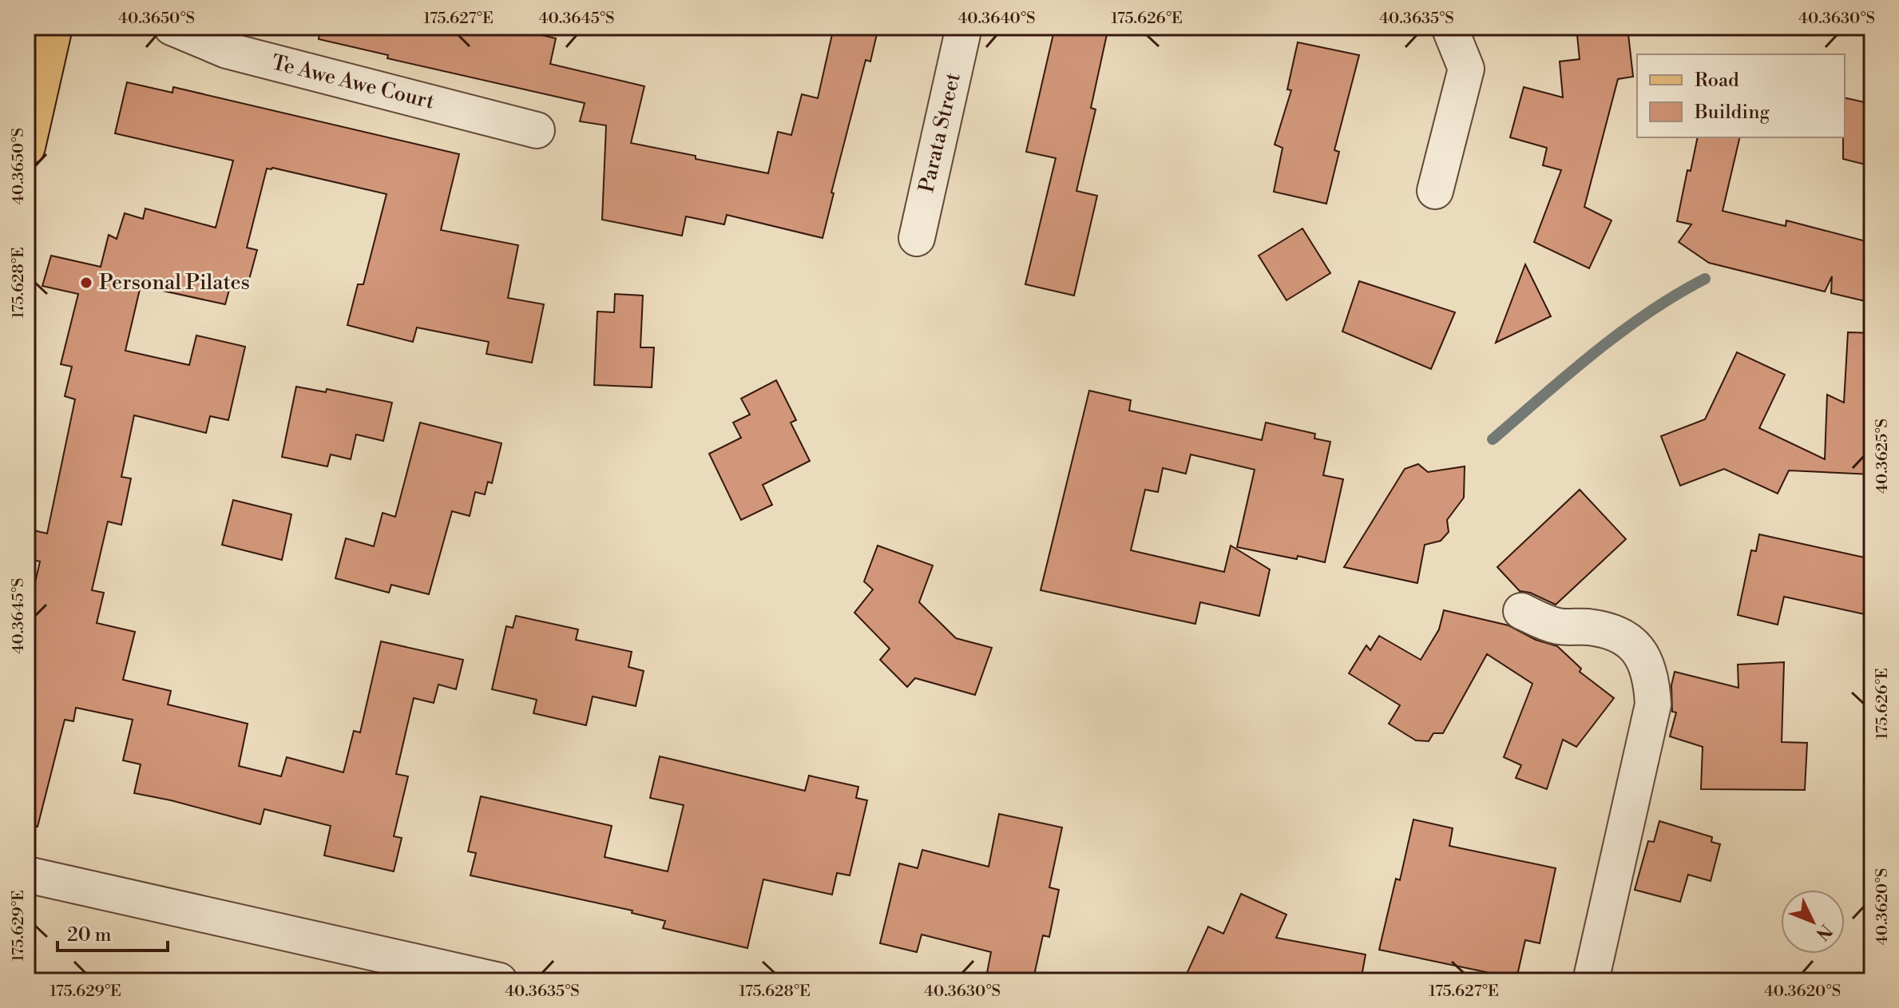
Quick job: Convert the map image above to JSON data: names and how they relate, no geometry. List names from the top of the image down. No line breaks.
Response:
{"streets":{"street":["Te Awe Awe Court","Parata Street"]},"places":["Personal Pilates"],"legend":["Road","Building"],"scale_bar":"20 m","north":"bottom right","coordinates":["40.3650°S","175.627°E","40.3645°S","40.3640°S","175.626°E","40.3635°S","40.3630°S","175.628°E","40.3625°S","40.3620°S","175.629°E"]}
